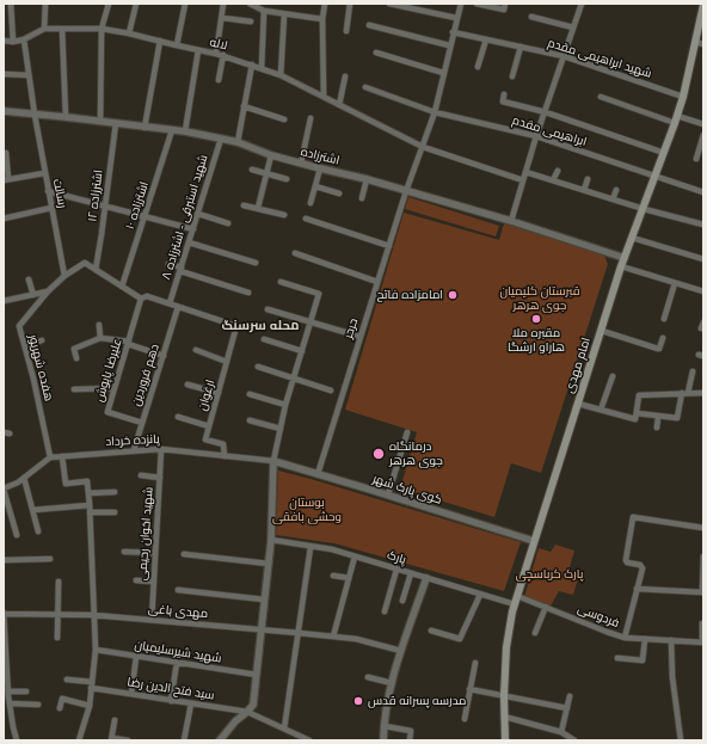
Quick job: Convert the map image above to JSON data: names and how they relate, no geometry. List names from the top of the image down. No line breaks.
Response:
{"streets":{"main road":["امام مهدی"],"street":["لاله","شهید ابراهیمی مقدم","ابراهیمی مقدم","اشترزاده","رسالت","اشترزاده ۱۲","اشترزاده ۱۰","شهید استبرقی - اشترزاده ۸","حرحر","هفده شهریور","علیرضا پاپوش","دهم فروردین","ارغوان","پانزده خرداد","کوی پارک شهر","شهید اخوان رحیمی","پارک","مهدی باغی","فردوسی","شهید شیرسلیمیان","سید فتح الدین رضا"]},"crossings":[["لاله","حرحر"],["شهید ابراهیمی مقدم","حرحر"],["شهید ابراهیمی مقدم","امام مهدی"],["ابراهیمی مقدم","حرحر"],["ابراهیمی مقدم","امام مهدی"],["اشترزاده","رسالت"],["اشترزاده","اشترزاده ۱۲"],["اشترزاده","اشترزاده ۱۰"],["اشترزاده","شهید استبرقی - اشترزاده ۸"],["اشترزاده","حرحر"],["اشترزاده","امام مهدی"],["رسالت","هفده شهریور"],["اشترزاده ۱۲","هفده شهریور"],["اشترزاده ۱۰","هفده شهریور"],["حرحر","کوی پارک شهر"],["امام مهدی","کوی پارک شهر"],["امام مهدی","پارک"],["امام مهدی","فردوسی"],["هفده شهریور","علیرضا پاپوش"],["هفده شهریور","پانزده خرداد"],["علیرضا پاپوش","دهم فروردین"],["دهم فروردین","ارغوان"],["دهم فروردین","پانزده خرداد"],["ارغوان","پانزده خرداد"],["پانزده خرداد","کوی پارک شهر"],["پانزده خرداد","شهید اخوان رحیمی"],["شهید اخوان رحیمی","مهدی باغی"]],"districts":["محله سرسنگ"],"parks":["قبرستان کلیمیان جوی هرهر","بوستان وحشی بافقی","پارک کرباسچی"],"places":["امامزاده فاتح","مقبره ملا هاراو ارشگا","درمانگاه جوی هرهر","مدرسه پسرانه قدس"]}
